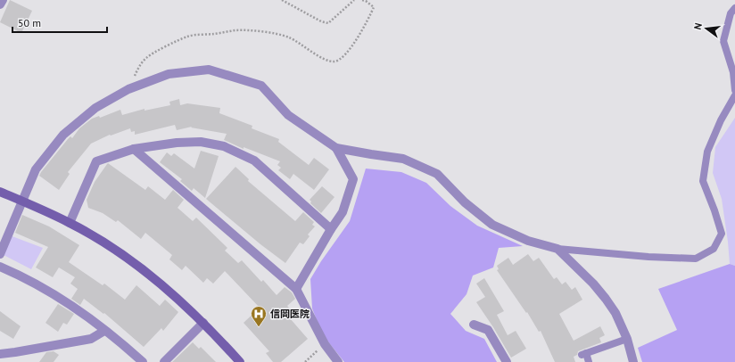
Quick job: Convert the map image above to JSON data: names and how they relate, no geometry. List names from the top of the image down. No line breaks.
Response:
{"places":{"hospital":["信岡医院"]},"scale_bar":"50 m","north":"left"}
